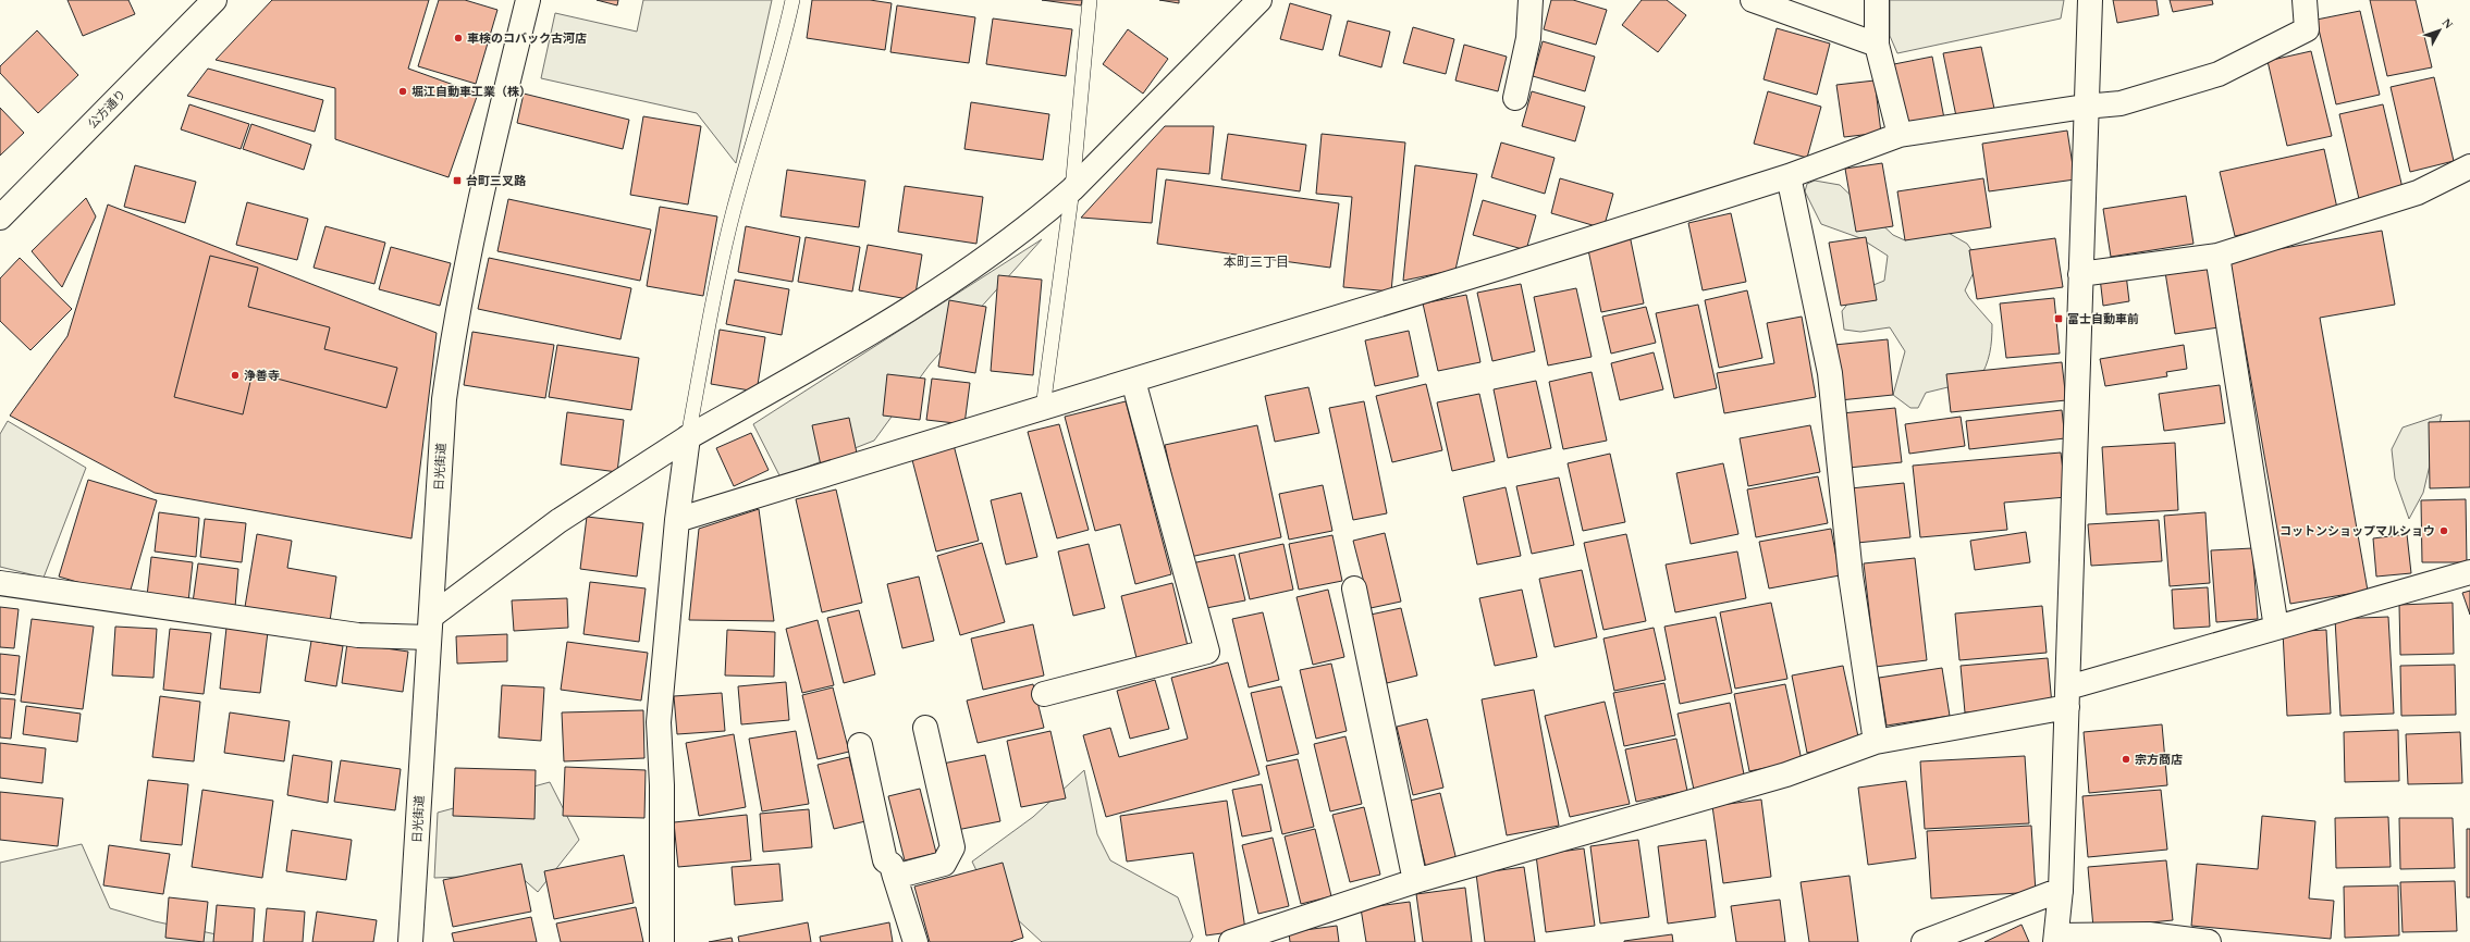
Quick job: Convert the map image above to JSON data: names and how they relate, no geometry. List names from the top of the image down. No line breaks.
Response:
{"streets":{"street":["公方通り","日光街道"]},"districts":["本町三丁目"],"places":{"other":["車検のコバック古河店","堀江自動車工業（株）","浄善寺","コットンショップマルショウ","宗方商店"],"transit":["台町三叉路","富士自動車前"]},"north":"top right"}
